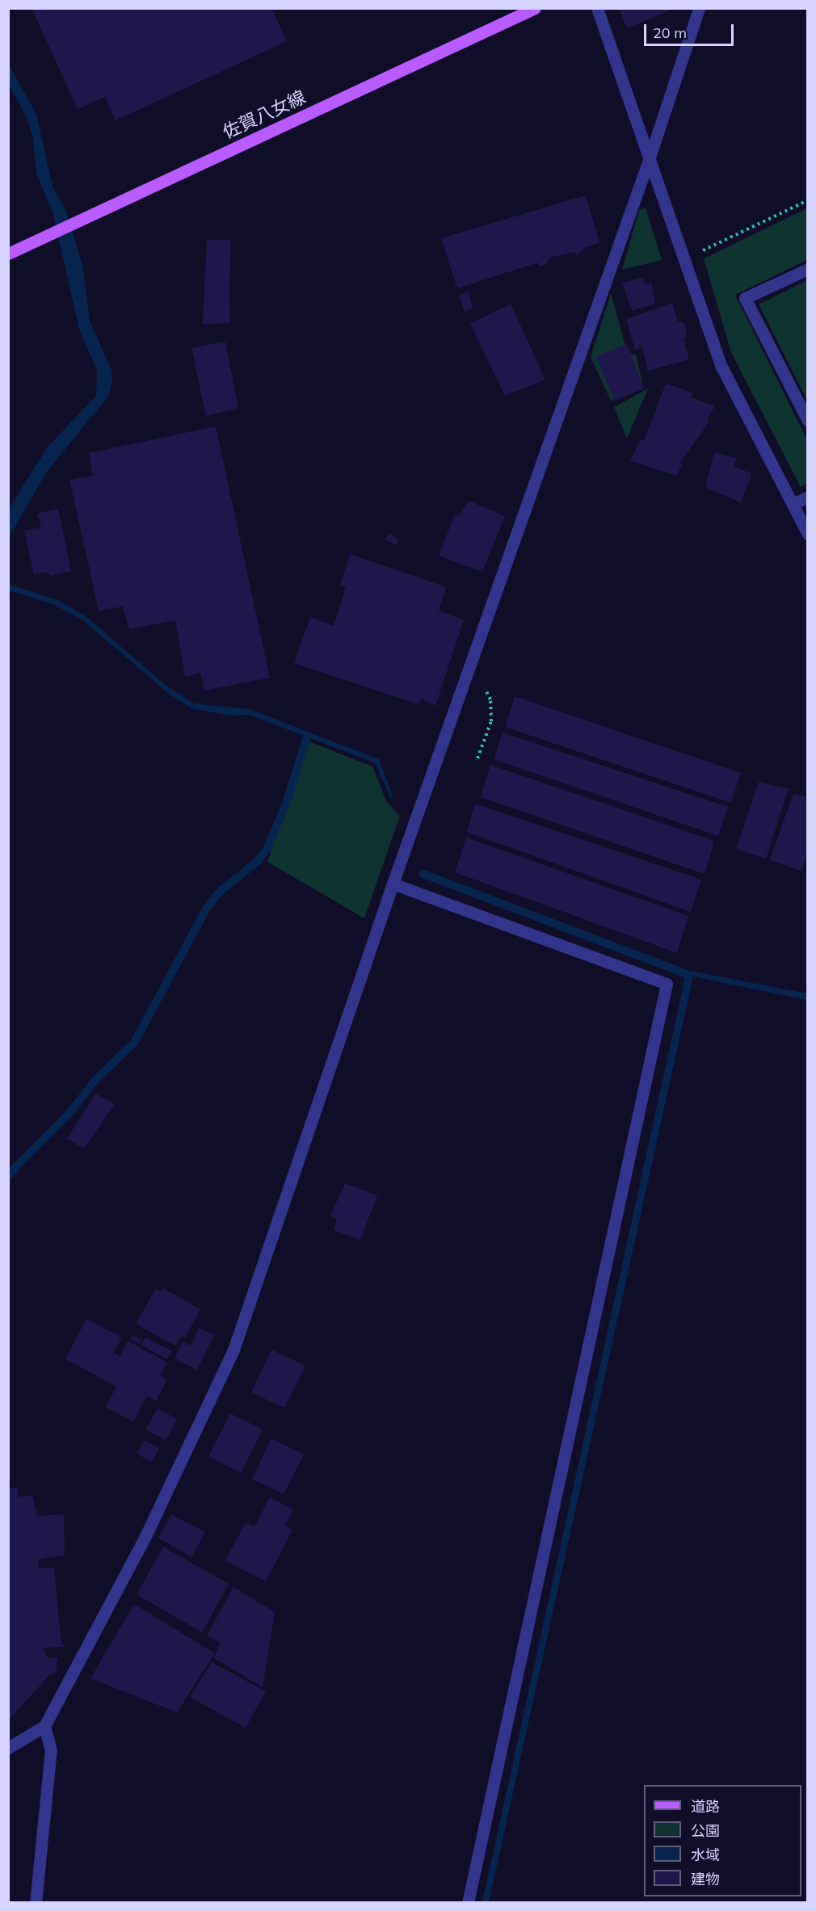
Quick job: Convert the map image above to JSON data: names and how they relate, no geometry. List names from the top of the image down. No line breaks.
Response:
{"streets":{"main road":["佐賀八女線"]},"legend":["道路","公園","水域","建物"],"scale_bar":"20 m"}
